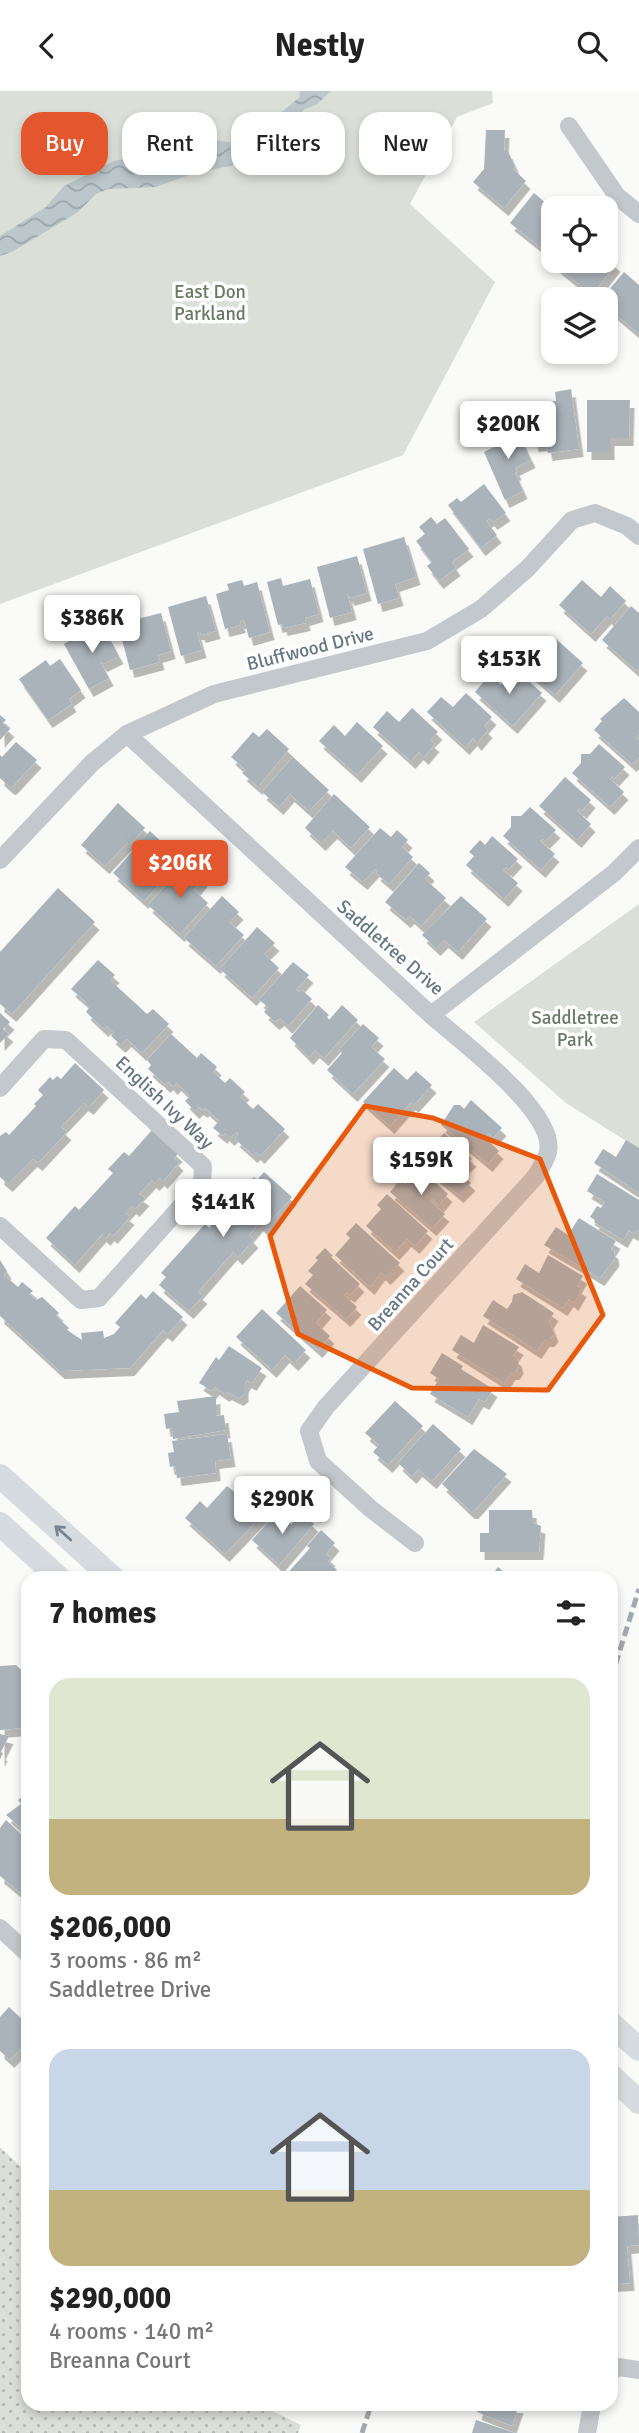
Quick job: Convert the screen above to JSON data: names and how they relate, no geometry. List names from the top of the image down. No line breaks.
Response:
{"streets":{"street":["Bluffwood Drive","Saddletree Drive","English Ivy Way","Breanna Court"]},"crossings":[["Bluffwood Drive","Saddletree Drive"],["Saddletree Drive","Breanna Court"]],"parks":["East Don Parkland","Saddletree Park"],"page":{"header":"Nestly","chip":["Buy","Rent","Filters","New"],"price":["$200K","$386K","$153K","$206K","$159K","$141K","$290K"],"heading":"7 homes","list":[{"name":"$206,000","note":"3 rooms · 86 m² · Saddletree Drive"},{"name":"$290,000","note":"4 rooms · 140 m² · Breanna Court"}]}}
